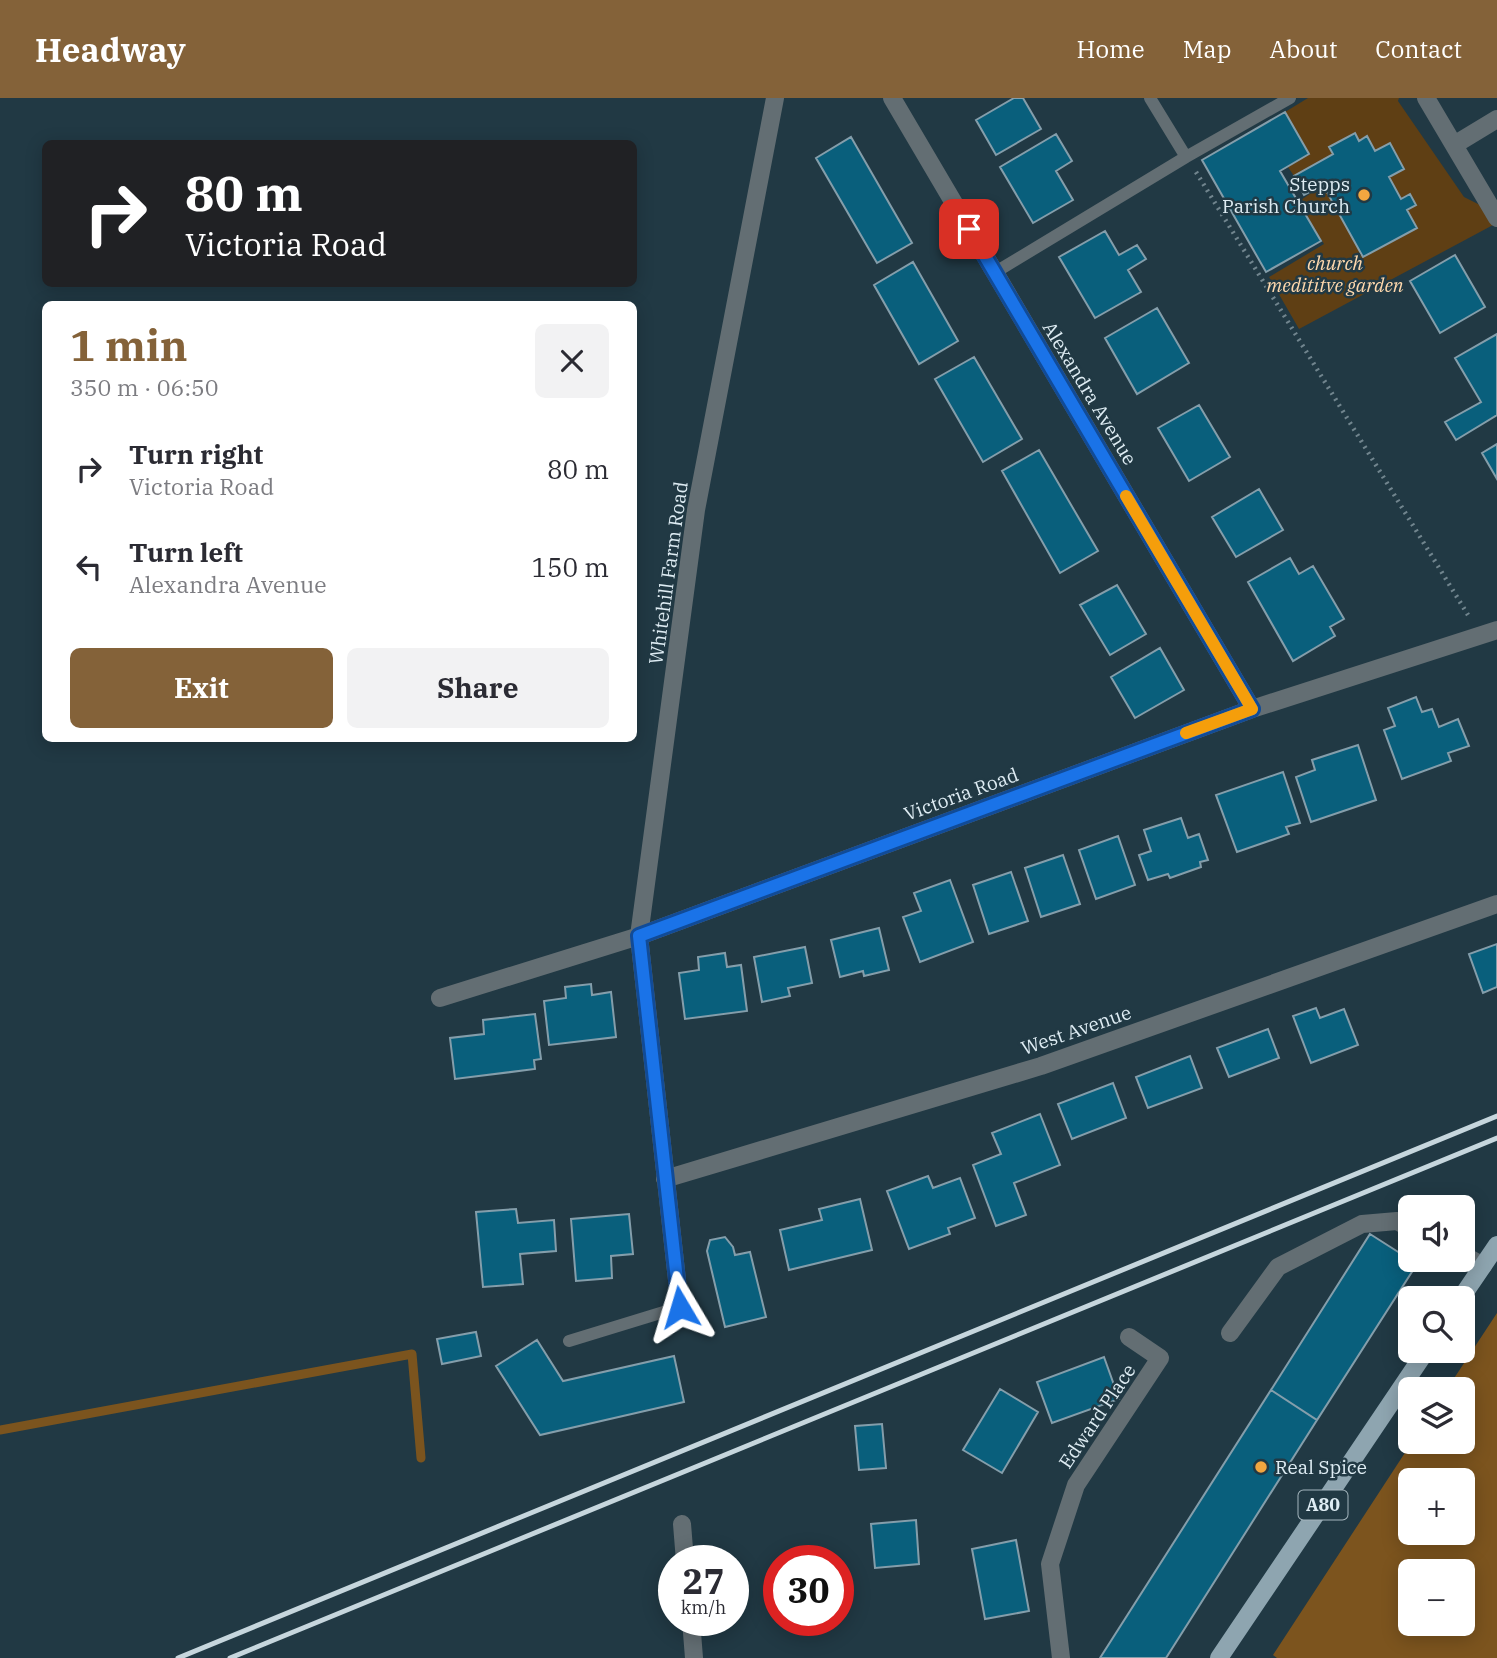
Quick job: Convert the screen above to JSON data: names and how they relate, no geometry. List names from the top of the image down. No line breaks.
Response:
{"streets":{"main road":["A80"],"street":["Alexandra Avenue","Whitehill Farm Road","Victoria Road","West Avenue","Edward Place"]},"crossings":[["Alexandra Avenue","Victoria Road"],["Whitehill Farm Road","Victoria Road"],["Whitehill Farm Road","West Avenue"]],"parks":["church medititve garden"],"places":["Stepps Parish Church","Real Spice"],"page":{"header":"Headway","nav":["Home","Map","About","Contact"],"turn":["80 m","Victoria Road"],"heading":["1 min","350 m · 06:50"],"list":[{"name":"Turn right","note":"Victoria Road","value":"80 m"},{"name":"Turn left","note":"Alexandra Avenue","value":"150 m"}],"buttons":["Exit","Share"],"map_buttons":["+","−"],"speed":"27 km/h","limit":"30"}}
